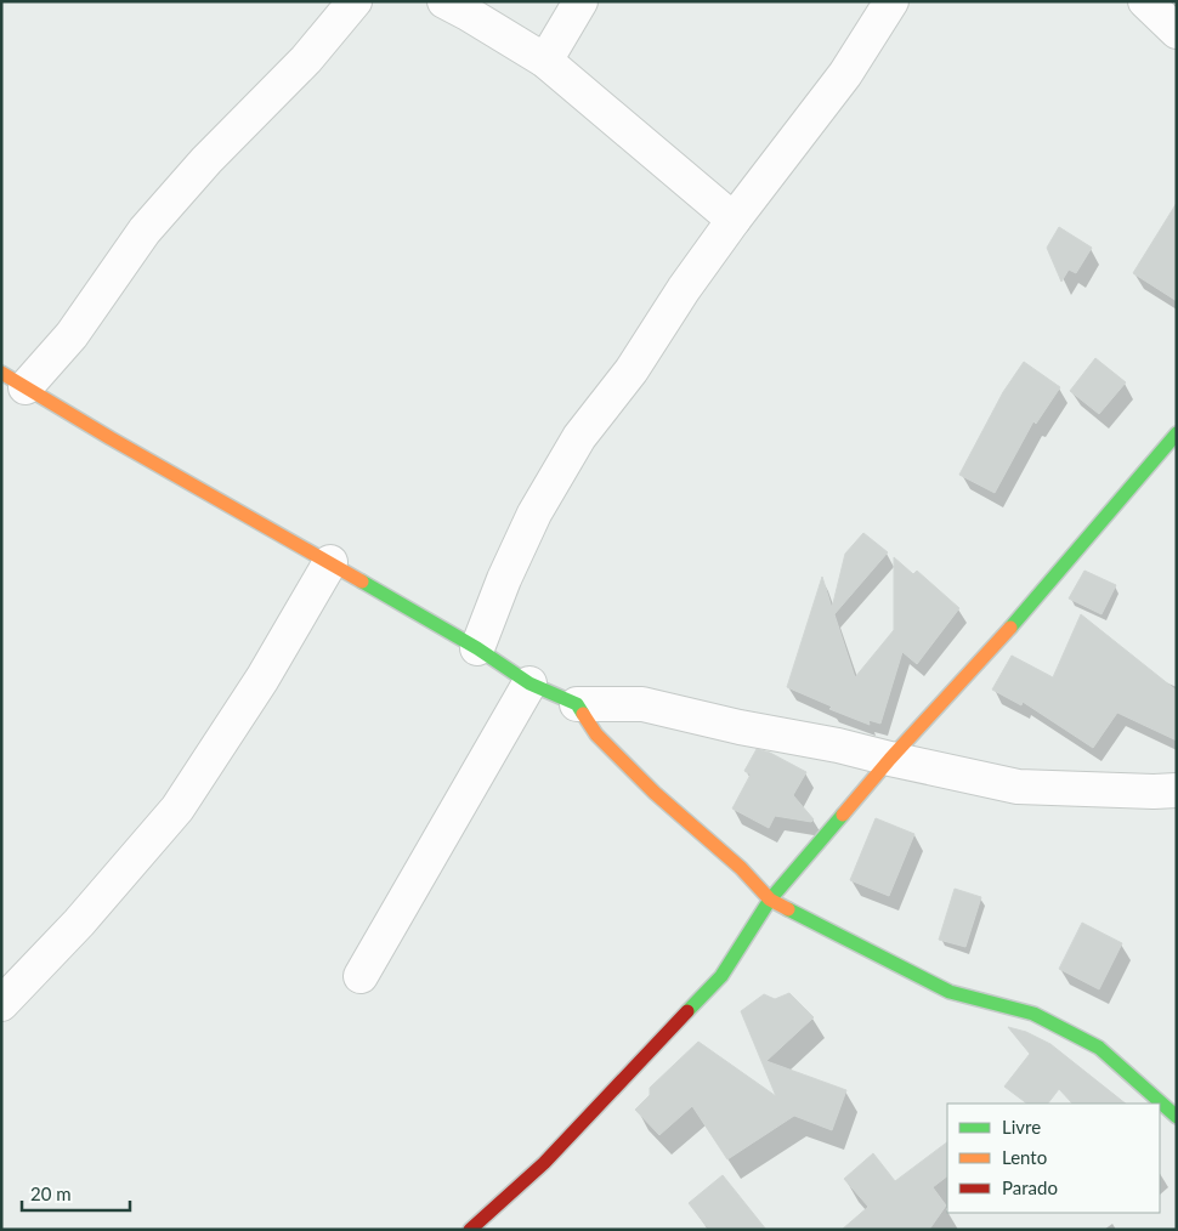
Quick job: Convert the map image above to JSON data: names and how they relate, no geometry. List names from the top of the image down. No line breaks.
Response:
{"legend":["Livre","Lento","Parado"],"scale_bar":"20 m"}
